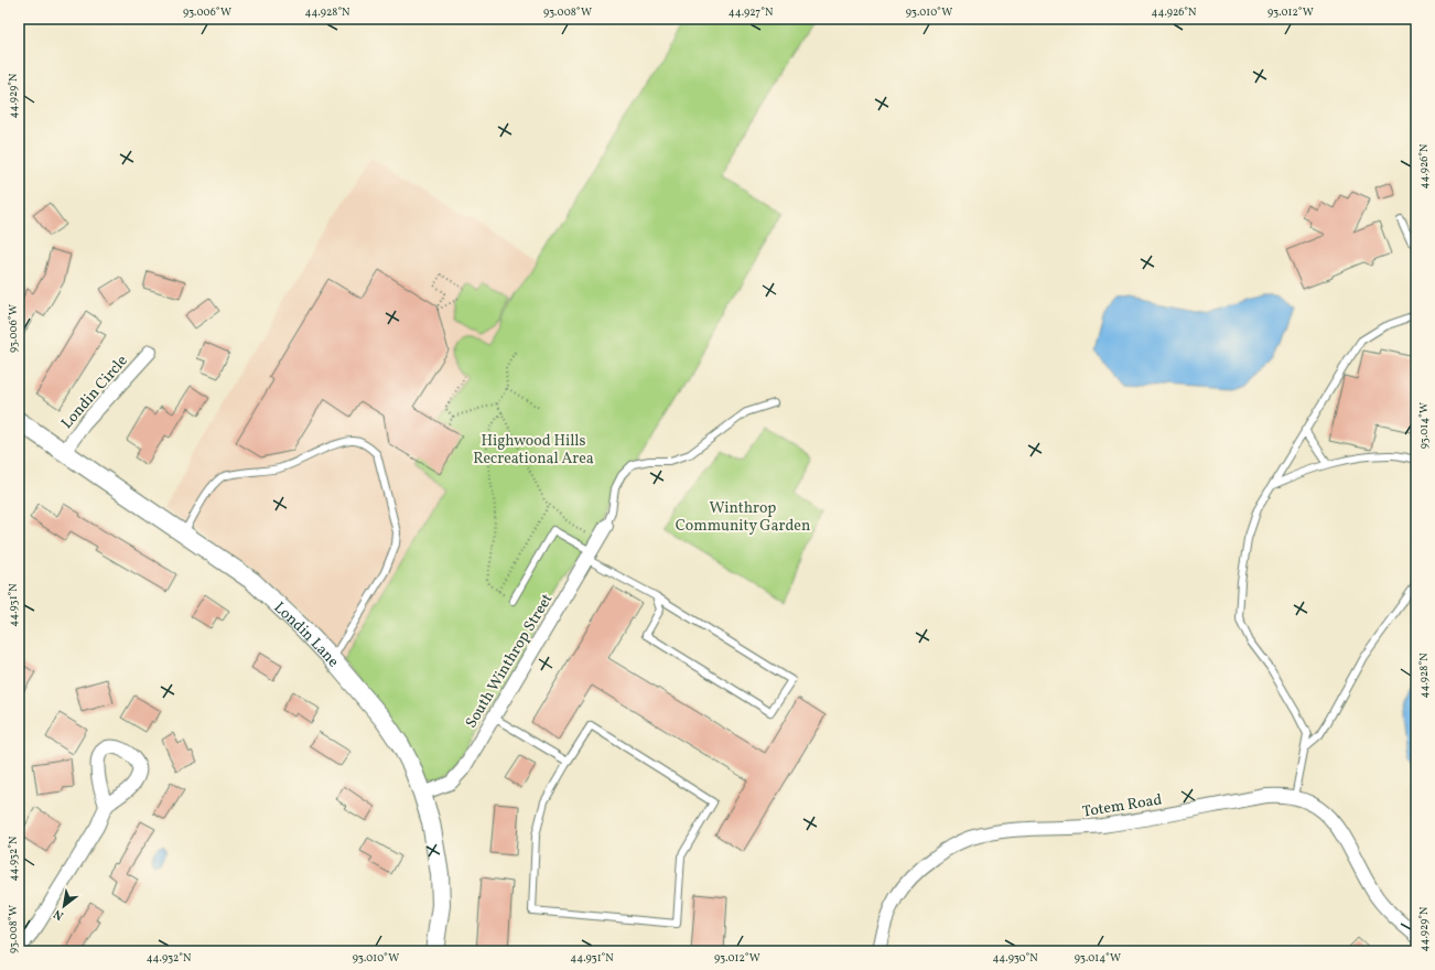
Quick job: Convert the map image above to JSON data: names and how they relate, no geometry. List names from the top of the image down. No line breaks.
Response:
{"streets":{"street":["Londin Circle","Londin Lane","South Winthrop Street","Totem Road"]},"crossings":[["Londin Circle","Londin Lane"],["Londin Lane","South Winthrop Street"]],"parks":["Highwood Hills Recreational Area","Winthrop Community Garden"],"north":"bottom left","coordinates":["93.006°W","44.928°N","93.008°W","44.927°N","93.010°W","44.926°N","93.012°W","44.929°N","93.014°W","44.931°N","44.932°N","44.930°N"]}
